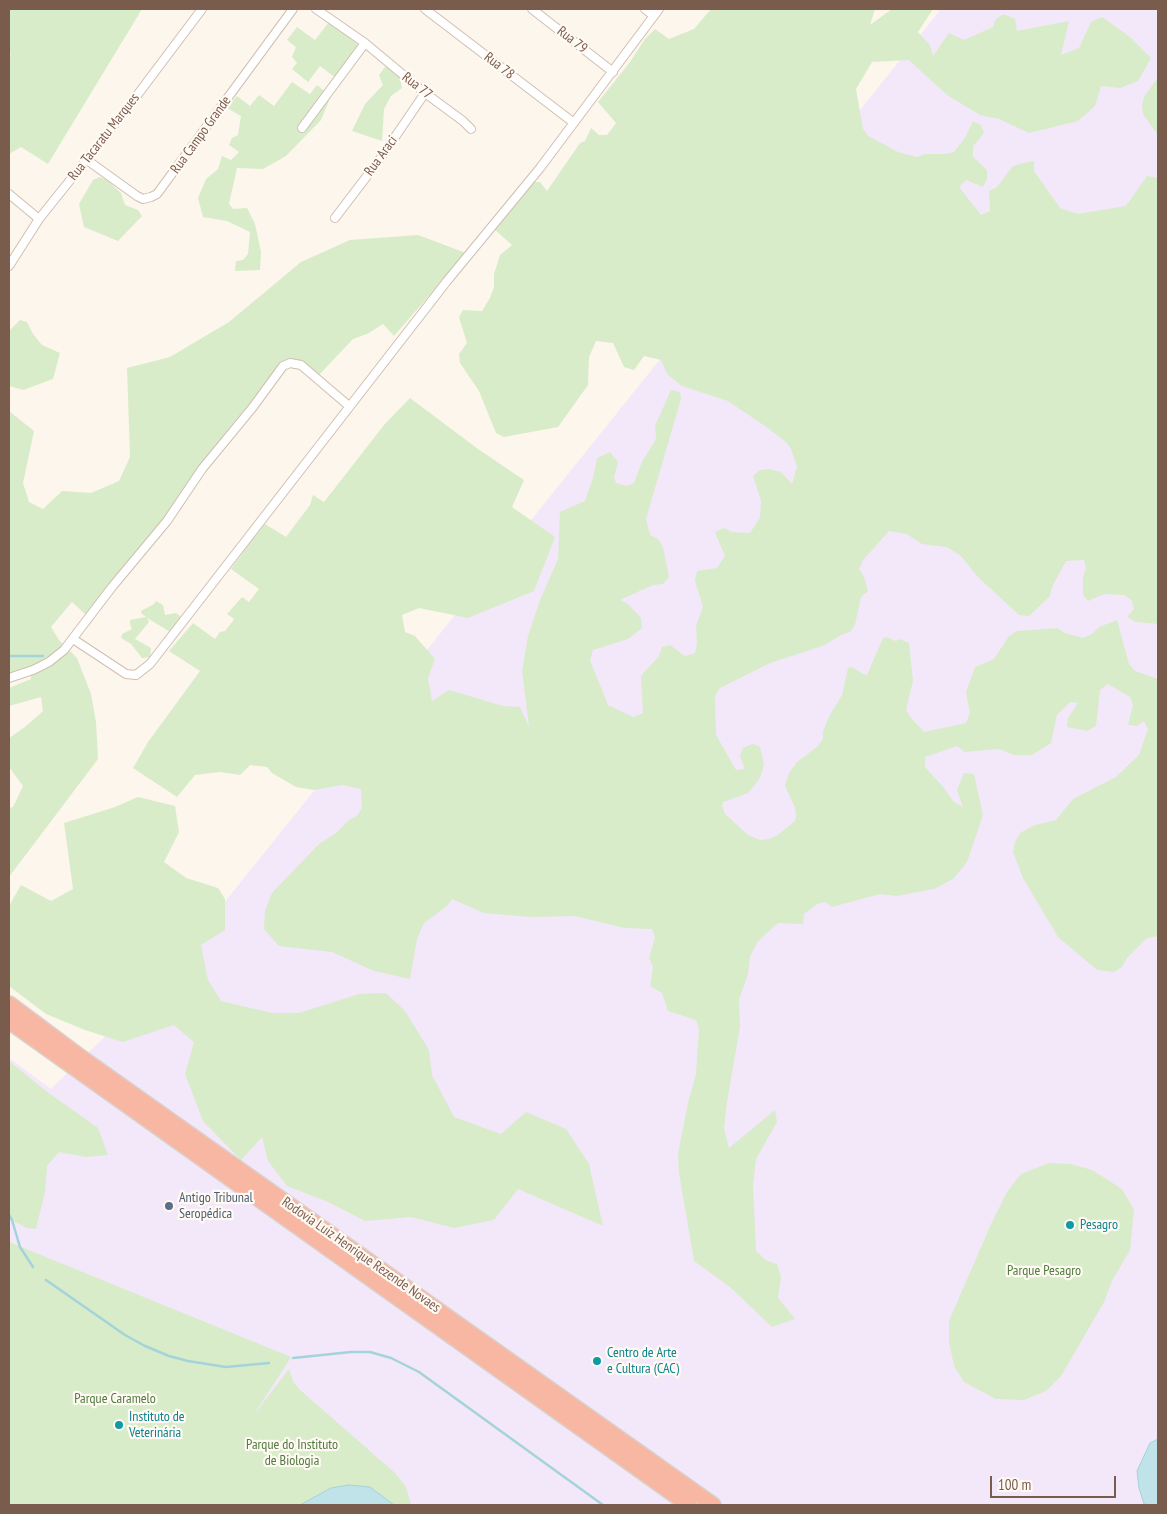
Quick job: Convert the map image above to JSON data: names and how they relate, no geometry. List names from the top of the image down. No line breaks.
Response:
{"streets":{"highway":["Rodovia Luiz Henrique Rezende Novaes"],"street":["Rua 79","Rua 78","Rua 77","Rua Campo Grande","Rua Tacaratu Marques","Rua Araci"]},"crossings":[["Rua 77","Rua Araci"],["Rua Campo Grande","Rua Tacaratu Marques"]],"parks":["Parque Pesagro","Parque Caramelo","Parque do Instituto de Biologia"],"places":["Antigo Tribunal Seropédica","Pesagro","Centro de Arte e Cultura (CAC)","Instituto de Veterinária"],"scale_bar":"100 m"}
